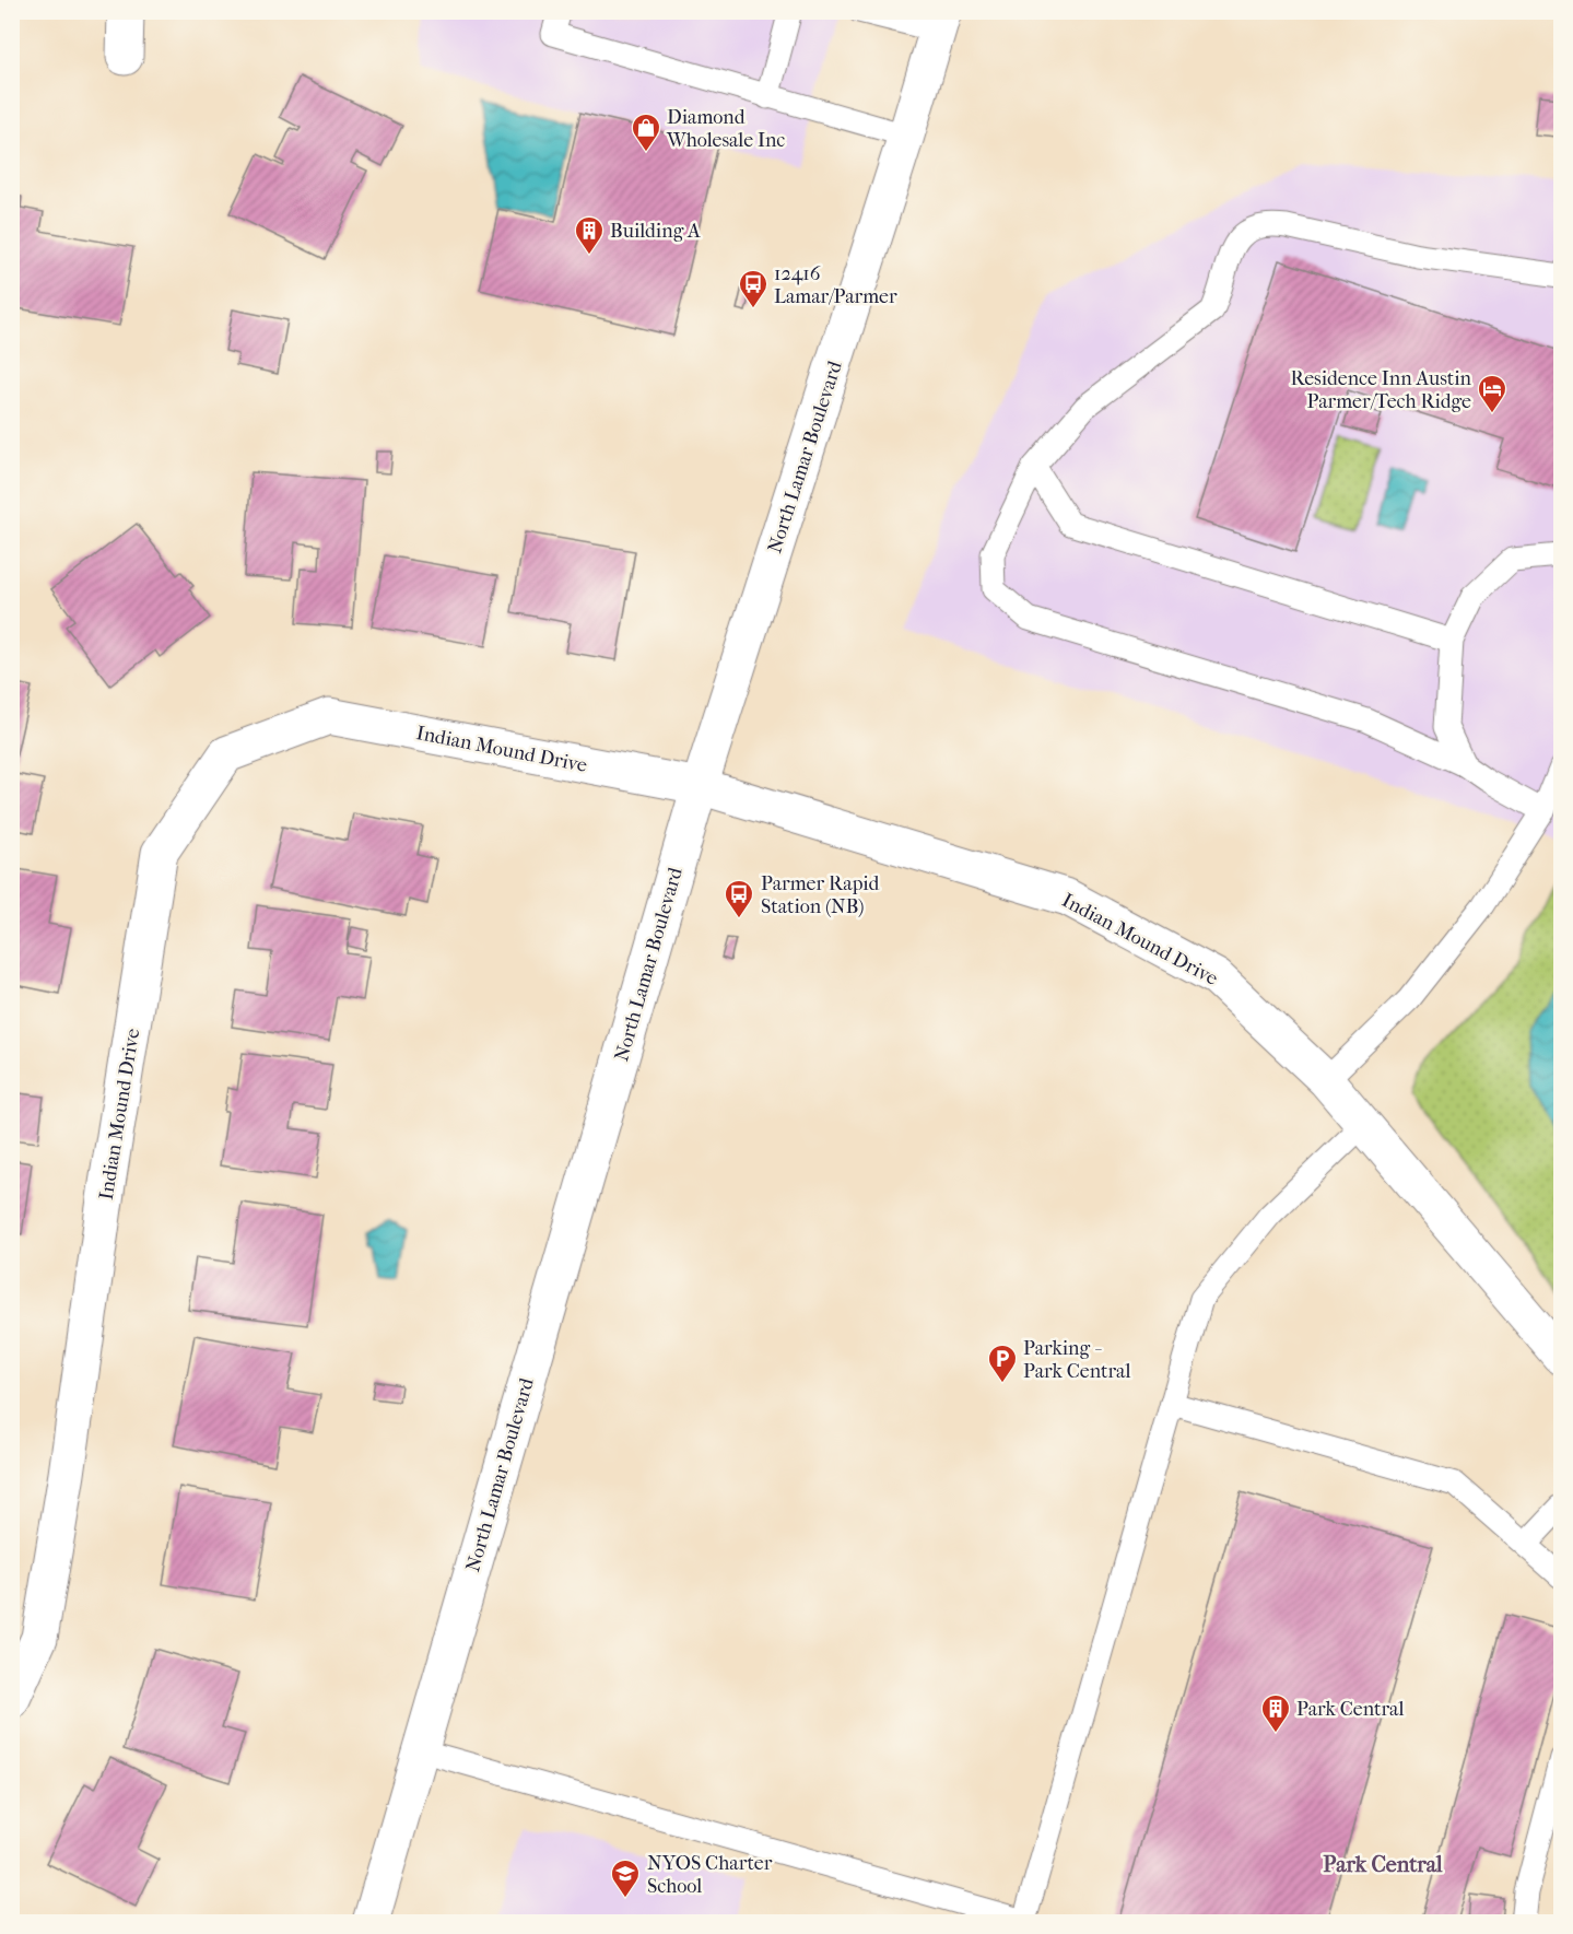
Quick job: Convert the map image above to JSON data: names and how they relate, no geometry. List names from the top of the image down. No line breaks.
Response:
{"streets":{"street":["North Lamar Boulevard","Indian Mound Drive"]},"crossings":[["North Lamar Boulevard","Indian Mound Drive"]],"districts":["Park Central"],"places":{"shop":["Diamond Wholesale Inc"],"building":["Building A","Park Central"],"bus stop":["12416 Lamar/Parmer","Parmer Rapid Station (NB)"],"hotel":["Residence Inn Austin Parmer/Tech Ridge"],"parking":["Parking - Park Central"],"school or university":["NYOS Charter School"]}}
